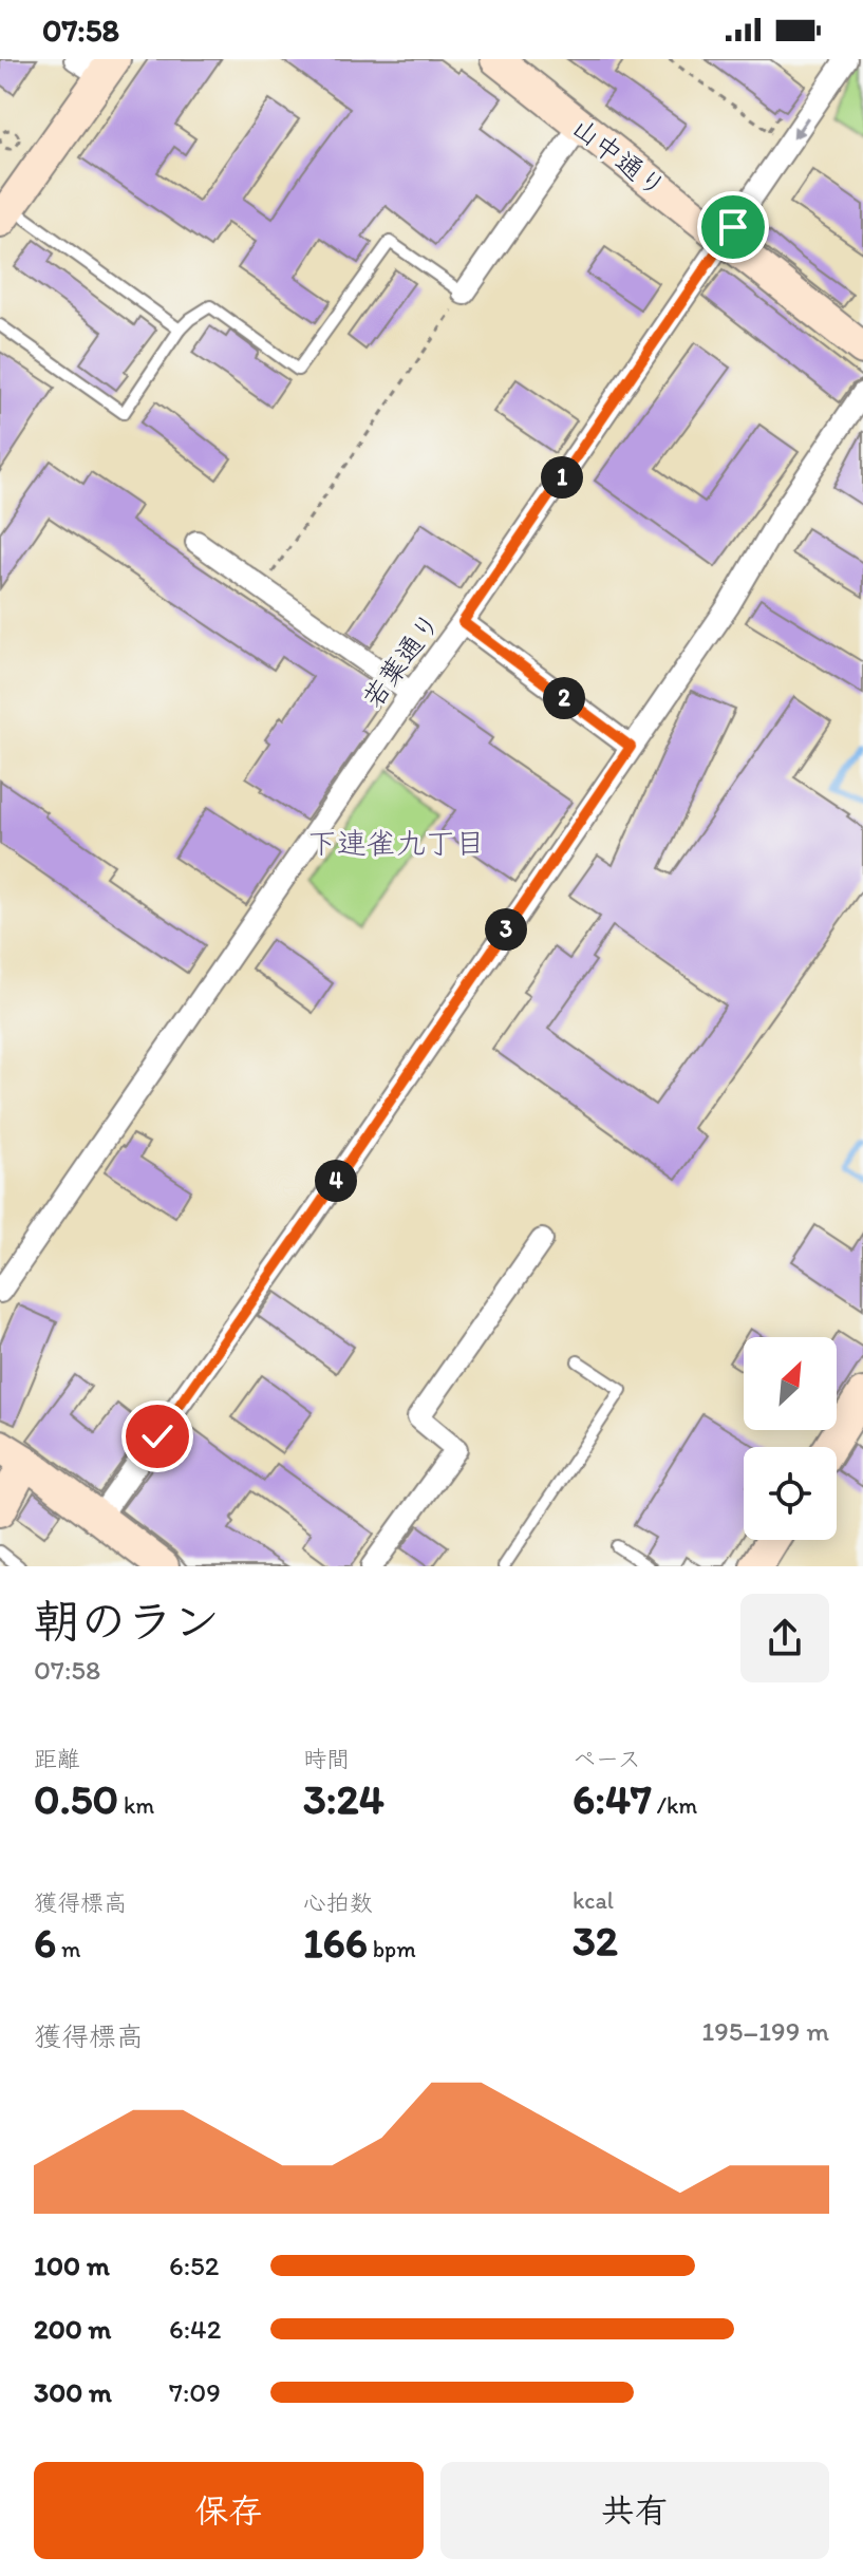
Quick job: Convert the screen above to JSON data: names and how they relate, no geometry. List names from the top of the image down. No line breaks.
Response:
{"streets":{"street":["山中通り","若葉通り"]},"crossings":[["山中通り","若葉通り"]],"districts":["下連雀九丁目"],"north":"top right","page":{"status":"07:58","pins":["1","2","3","4"],"heading":["朝のラン","07:58"],"stats":[["距離","0.50 km"],["時間","3:24"],["ペース","6:47 /km"],["獲得標高","6 m"],["心拍数","166 bpm"],["kcal","32"]],"chart":["獲得標高","195–199 m"],"list":[{"name":"100 m","note":"6:52"},{"name":"200 m","note":"6:42"},{"name":"300 m","note":"7:09"}],"buttons":["保存","共有"]}}
